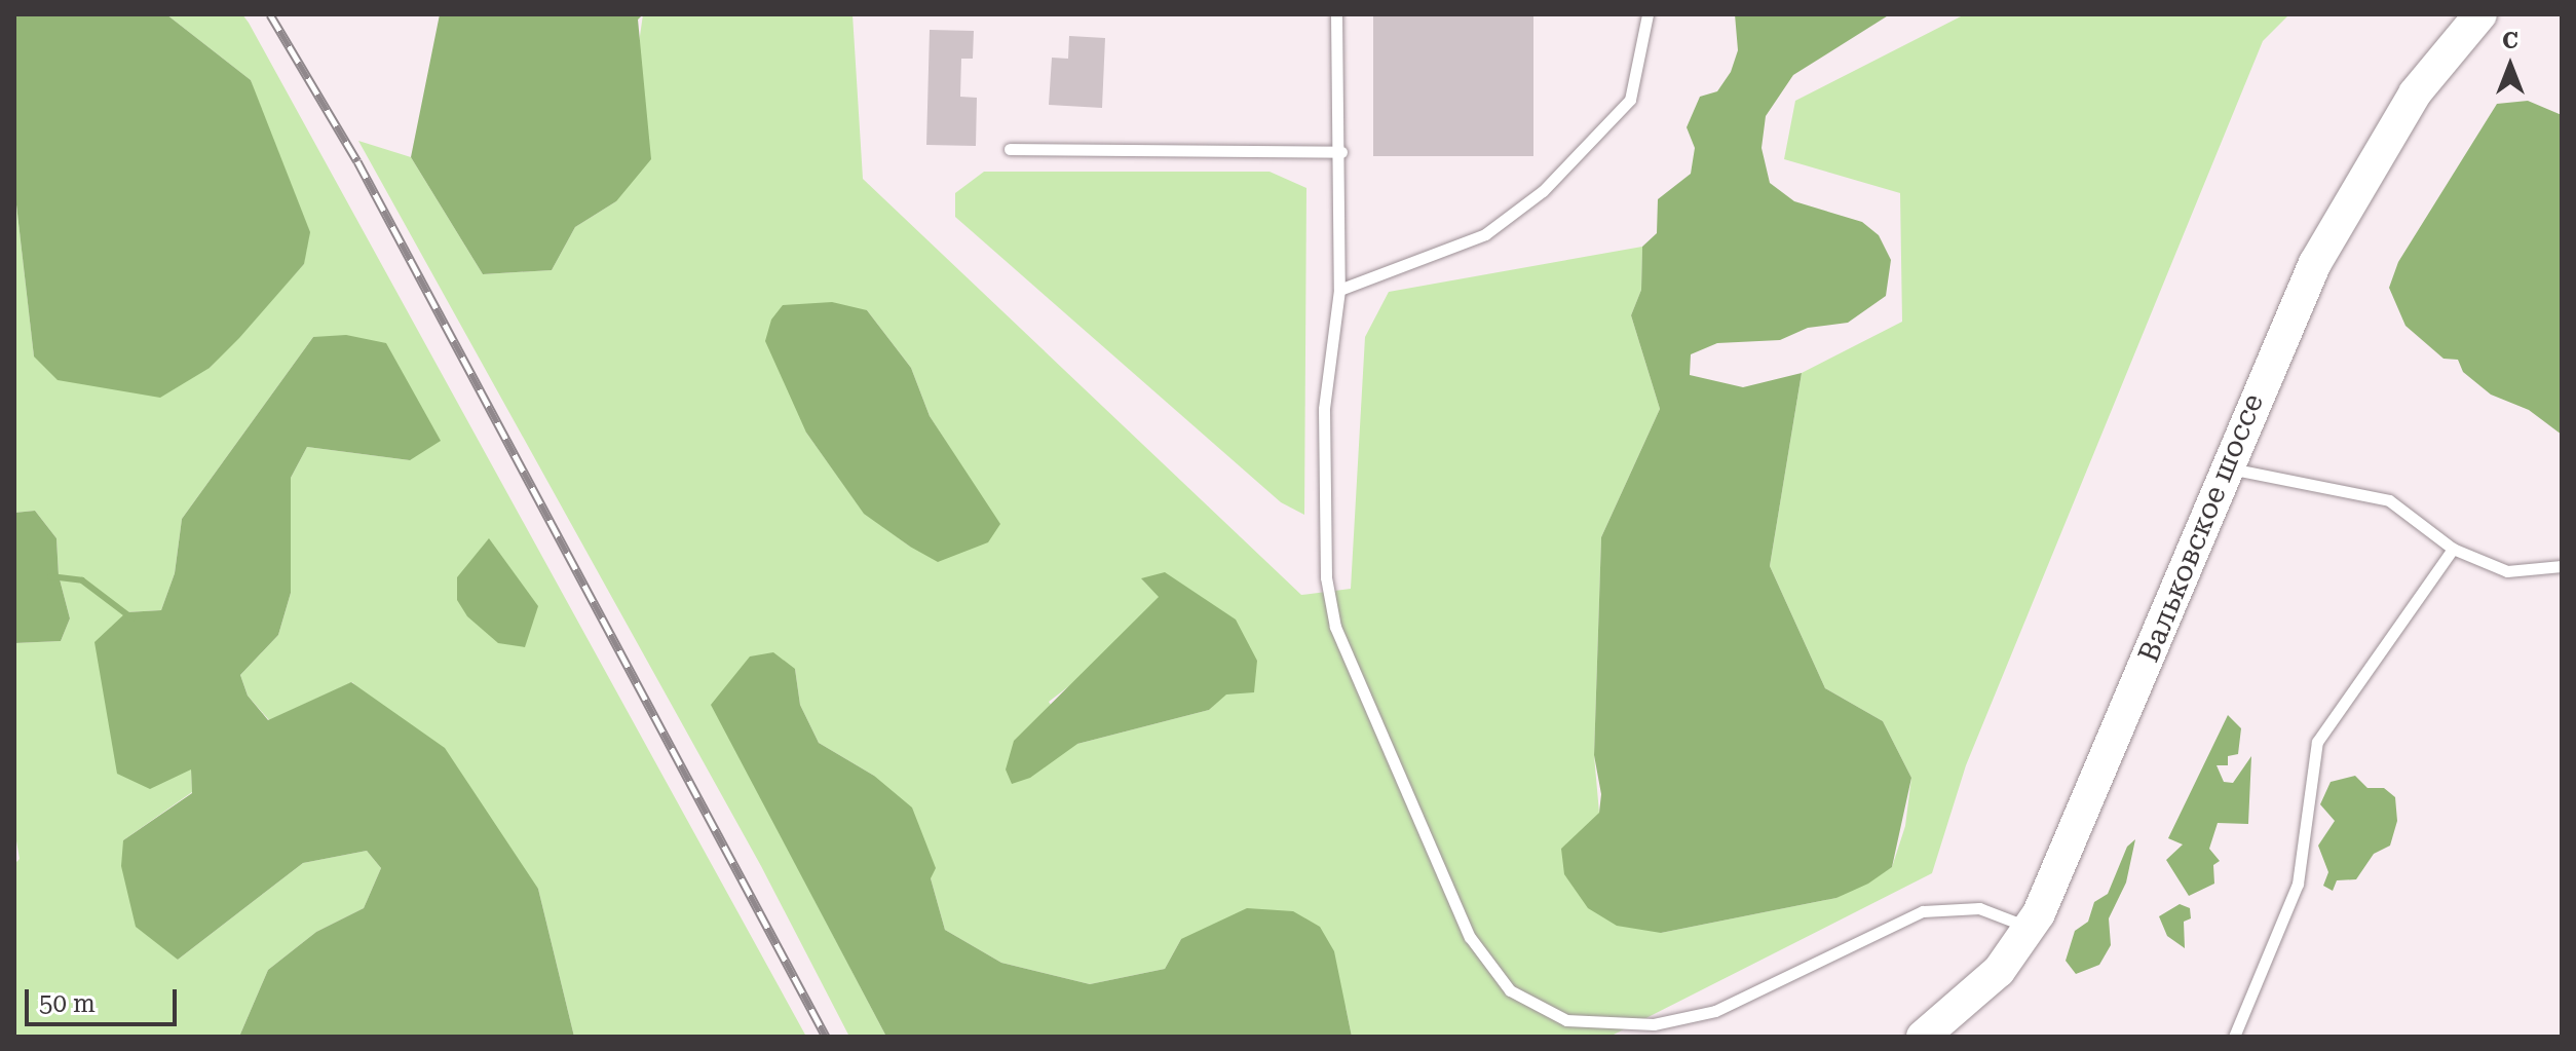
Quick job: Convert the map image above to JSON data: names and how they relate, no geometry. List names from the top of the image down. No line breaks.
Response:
{"streets":{"main road":["Вальковское шоссе"]},"scale_bar":"50 m","north":"top"}
